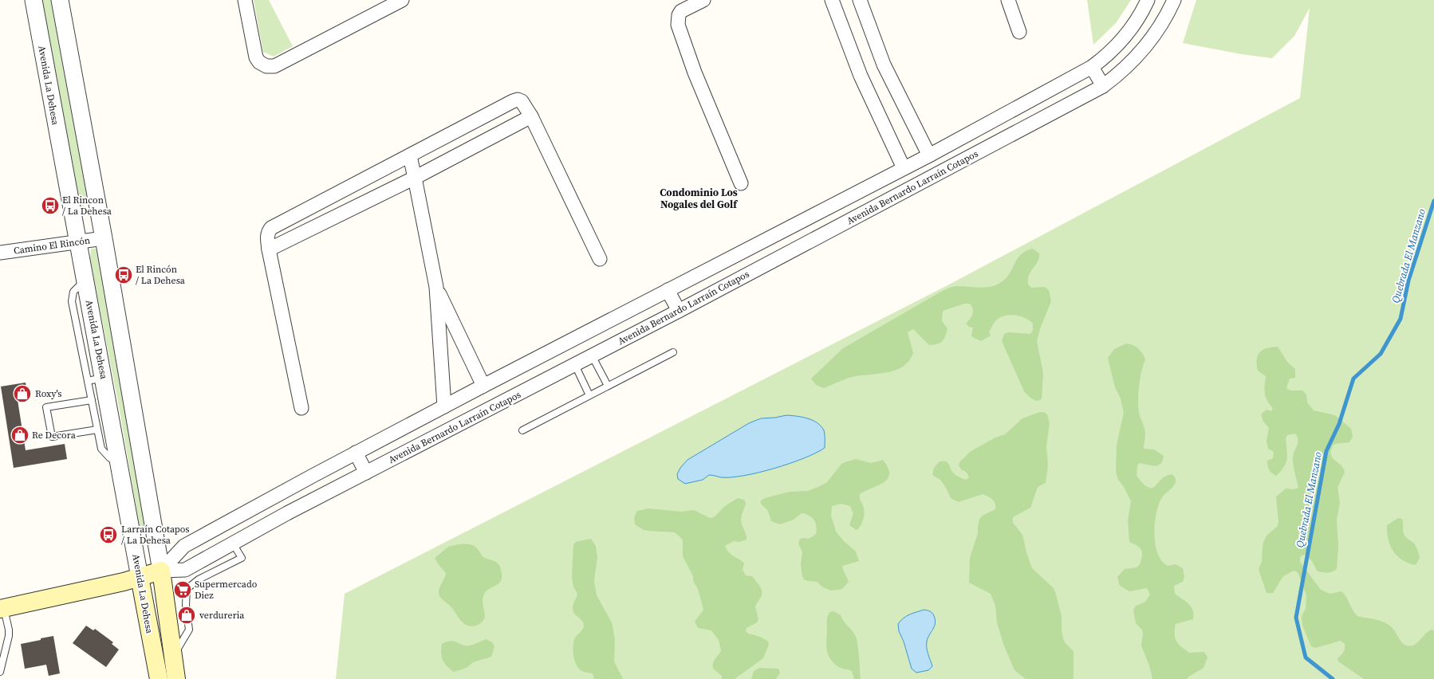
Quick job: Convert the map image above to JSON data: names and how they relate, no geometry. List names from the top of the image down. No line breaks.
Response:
{"streets":{"main road":["Avenida La Dehesa","Avenida Bernardo Larraín Cotapos"],"street":["Camino El Rincón"]},"crossings":[["Avenida La Dehesa","Avenida Bernardo Larraín Cotapos"],["Avenida La Dehesa","Camino El Rincón"]],"districts":["Condominio Los Nogales del Golf"],"water":["Quebrada El Manzano"],"places":{"bus stop":["El Rincon / La Dehesa","El Rincón / La Dehesa","Larraín Cotapos / La Dehesa"],"shop":["Roxy's","Re Decora","verdureria"],"supermarket":["Supermercado Diez"]}}
